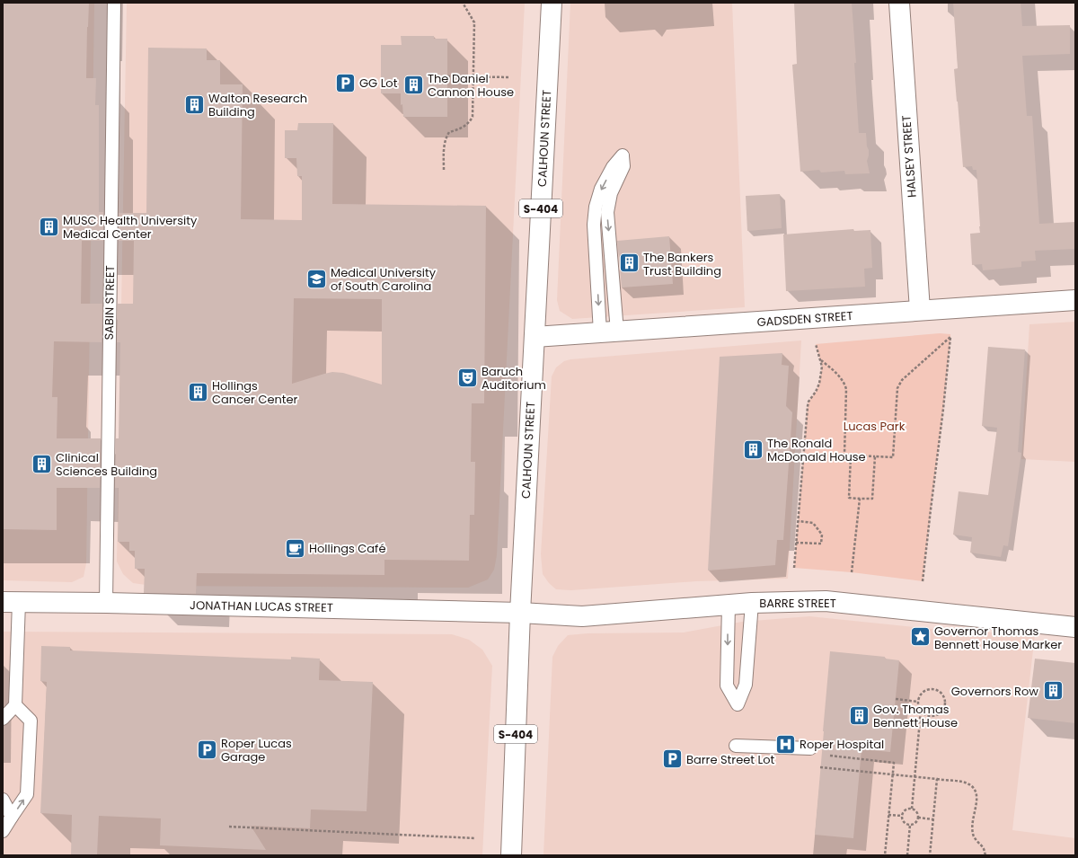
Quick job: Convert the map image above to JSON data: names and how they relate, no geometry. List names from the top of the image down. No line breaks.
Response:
{"streets":{"street":["CALHOUN STREET","HALSEY STREET","S-404","GADSDEN STREET","BARRE STREET","JONATHAN LUCAS STREET"],"lane":["SABIN STREET"]},"crossings":[["CALHOUN STREET","GADSDEN STREET"],["CALHOUN STREET","BARRE STREET"],["CALHOUN STREET","JONATHAN LUCAS STREET"],["HALSEY STREET","GADSDEN STREET"],["SABIN STREET","JONATHAN LUCAS STREET"],["BARRE STREET","JONATHAN LUCAS STREET"]],"parks":["Lucas Park"],"places":{"parking":["GG Lot","Roper Lucas Garage","Barre Street Lot"],"building":["The Daniel Cannon House","Walton Research Building","MUSC Health University Medical Center","The Bankers Trust Building","Hollings Cancer Center","The Ronald McDonald House","Clinical Sciences Building","Governors Row","Gov. Thomas Bennett House"],"school or university":["Medical University of South Carolina"],"theatre":["Baruch Auditorium"],"cafe":["Hollings Café"],"place":["Governor Thomas Bennett House Marker"],"hospital":["Roper Hospital"]}}
